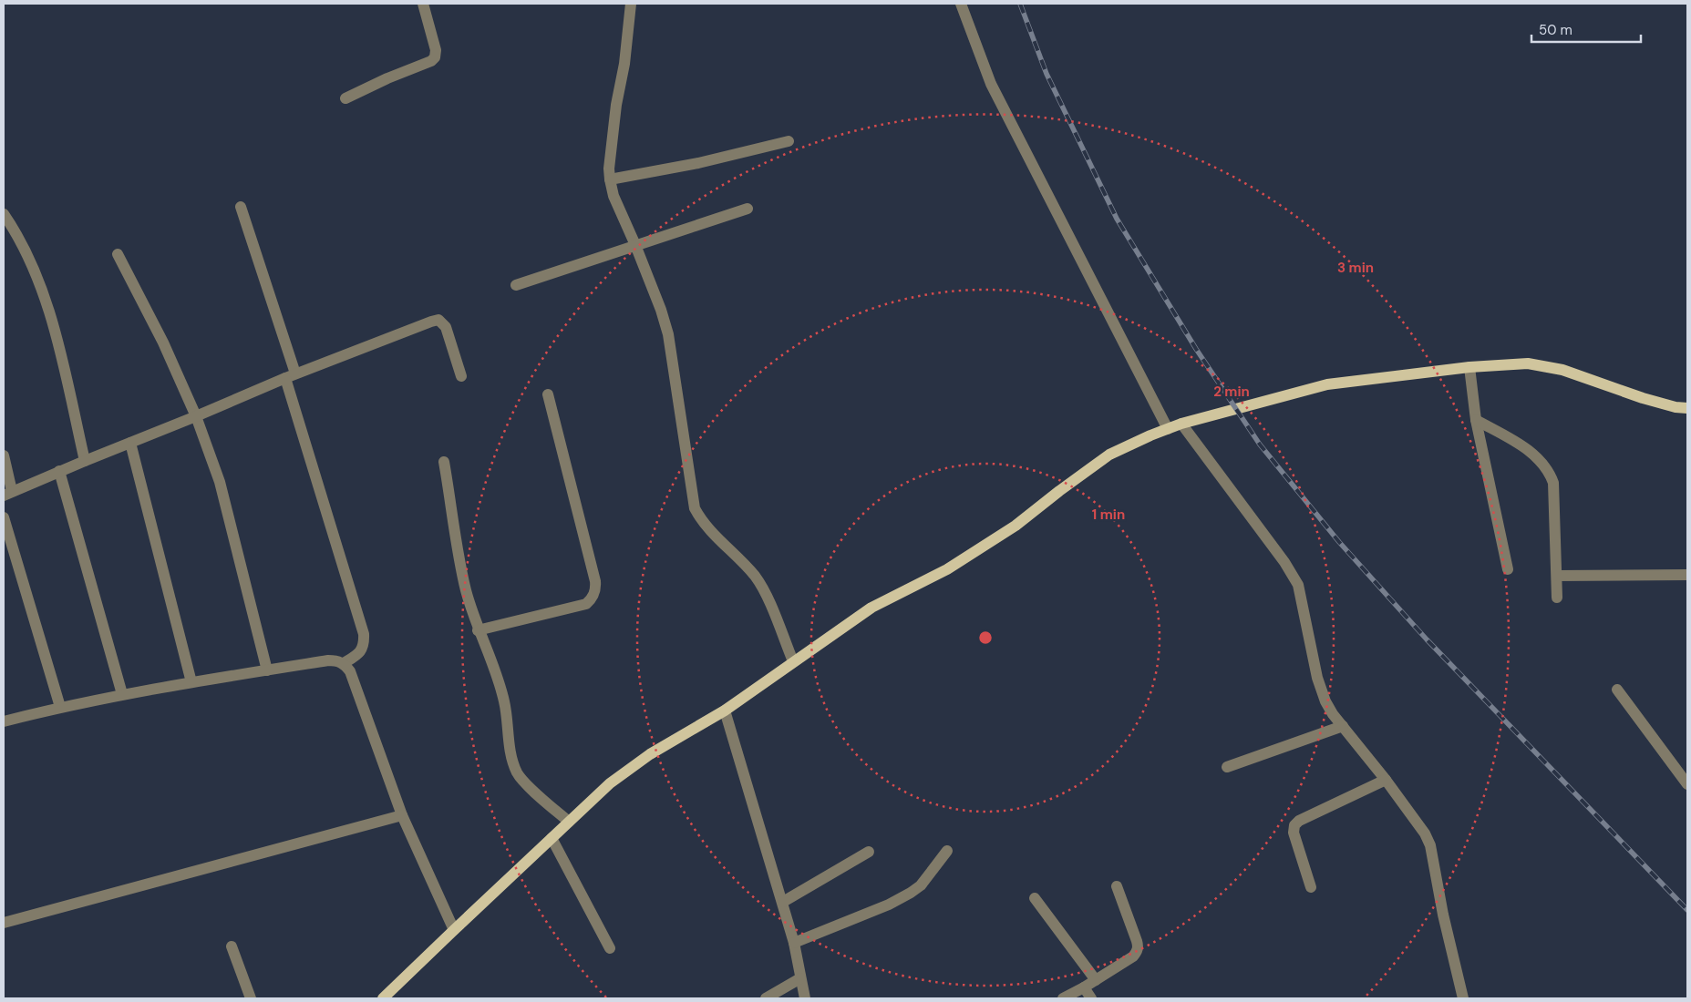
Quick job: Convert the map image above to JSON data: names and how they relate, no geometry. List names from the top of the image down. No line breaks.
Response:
{"scale_bar":"50 m","rings":["3 min","2 min","1 min"]}
